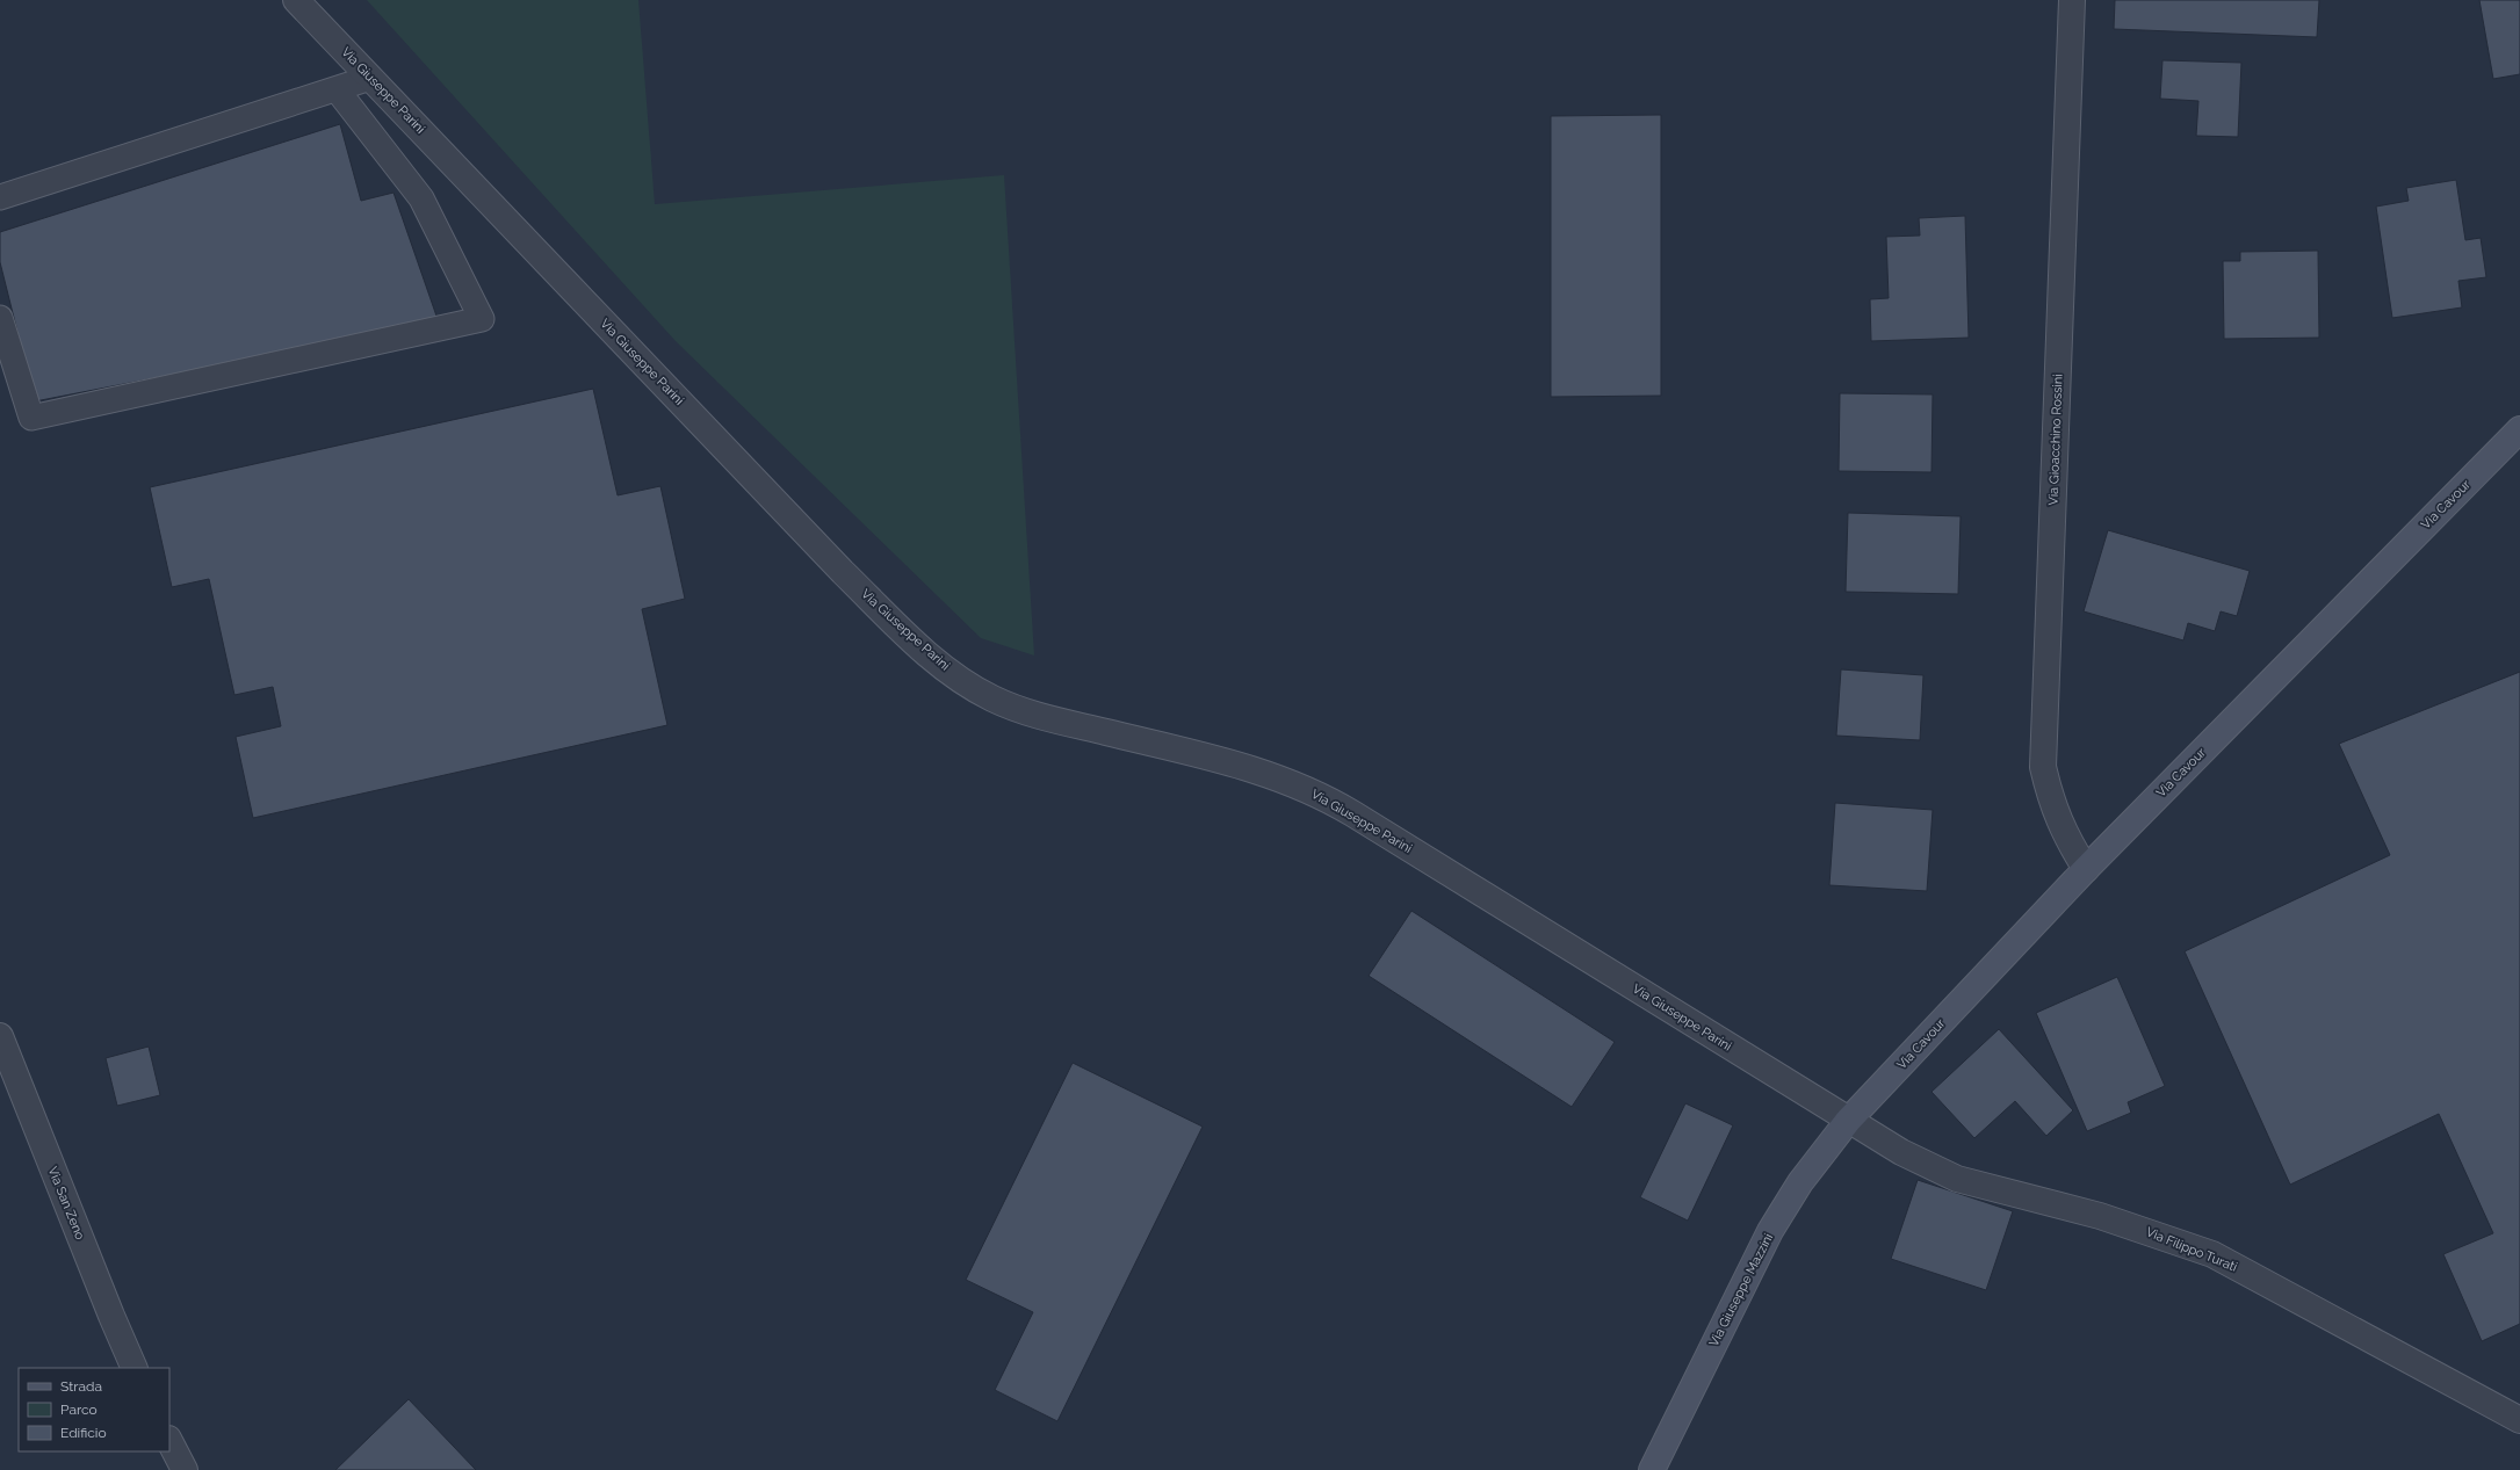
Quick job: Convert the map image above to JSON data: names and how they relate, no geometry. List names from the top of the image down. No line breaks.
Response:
{"streets":{"street":["Via Giuseppe Parini","Via Gioacchino Rossini","Via Cavour","Via San Zeno","Via Filippo Turati","Via Giuseppe Mazzini"]},"crossings":[["Via Giuseppe Parini","Via Cavour"],["Via Giuseppe Parini","Via Filippo Turati"],["Via Giuseppe Parini","Via Giuseppe Mazzini"],["Via Gioacchino Rossini","Via Cavour"],["Via Cavour","Via Filippo Turati"],["Via Cavour","Via Giuseppe Mazzini"],["Via Filippo Turati","Via Giuseppe Mazzini"]],"legend":["Strada","Parco","Edificio"]}
